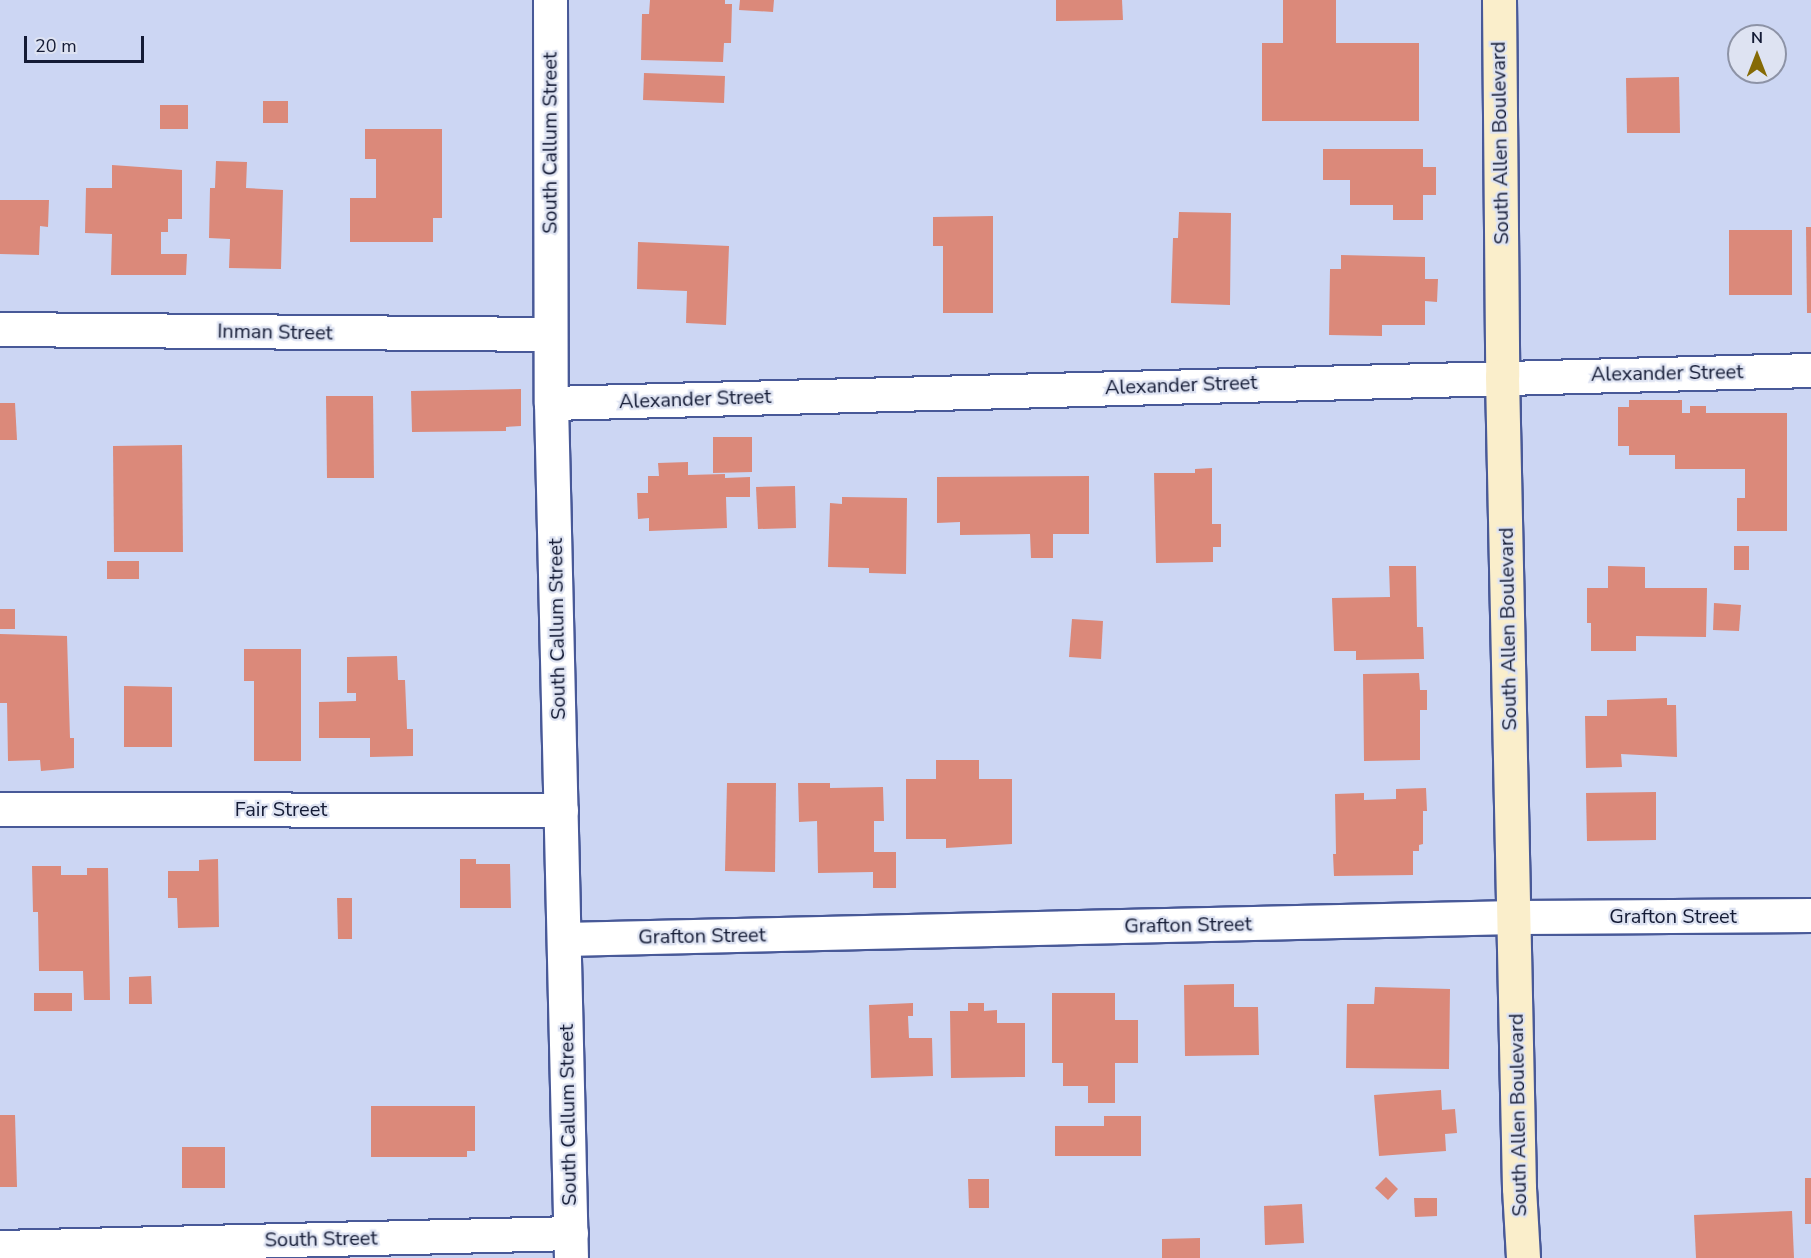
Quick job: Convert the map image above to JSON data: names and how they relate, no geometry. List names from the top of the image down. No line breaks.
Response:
{"streets":{"street":["South Callum Street","South Allen Boulevard","Inman Street","Alexander Street","Fair Street","Grafton Street","South Street"]},"crossings":[["South Callum Street","Inman Street"],["South Callum Street","Alexander Street"],["South Callum Street","Fair Street"],["South Callum Street","Grafton Street"],["South Callum Street","South Street"],["South Allen Boulevard","Alexander Street"],["South Allen Boulevard","Grafton Street"]],"scale_bar":"20 m","north":"top"}
